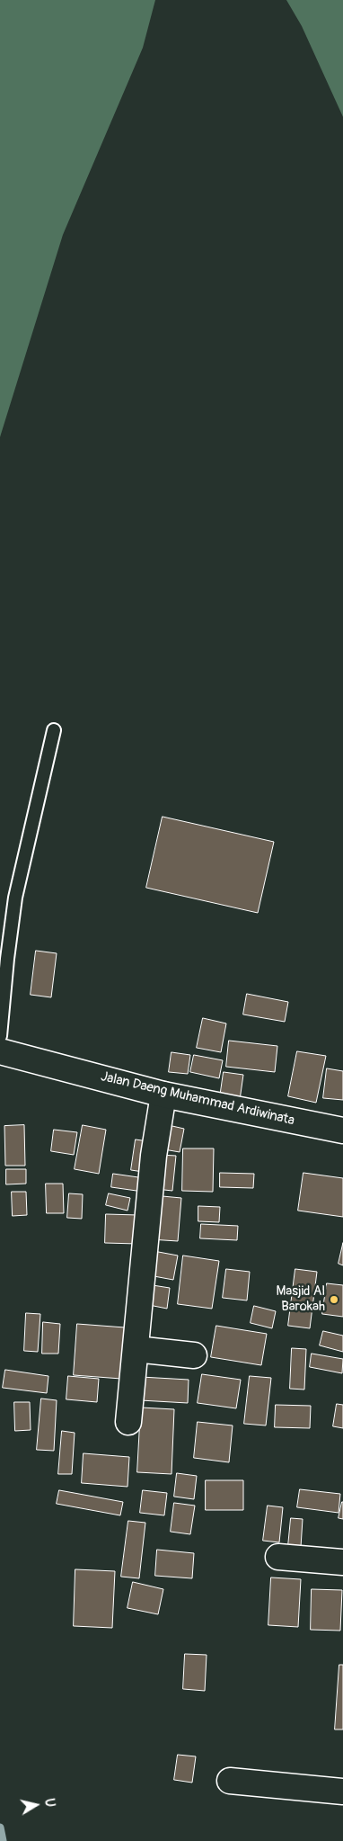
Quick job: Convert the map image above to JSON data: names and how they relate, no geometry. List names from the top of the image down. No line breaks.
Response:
{"streets":{"street":["Jalan Daeng Muhammad Ardiwinata"]},"places":["Masjid Al Barokah"],"north":"right"}
